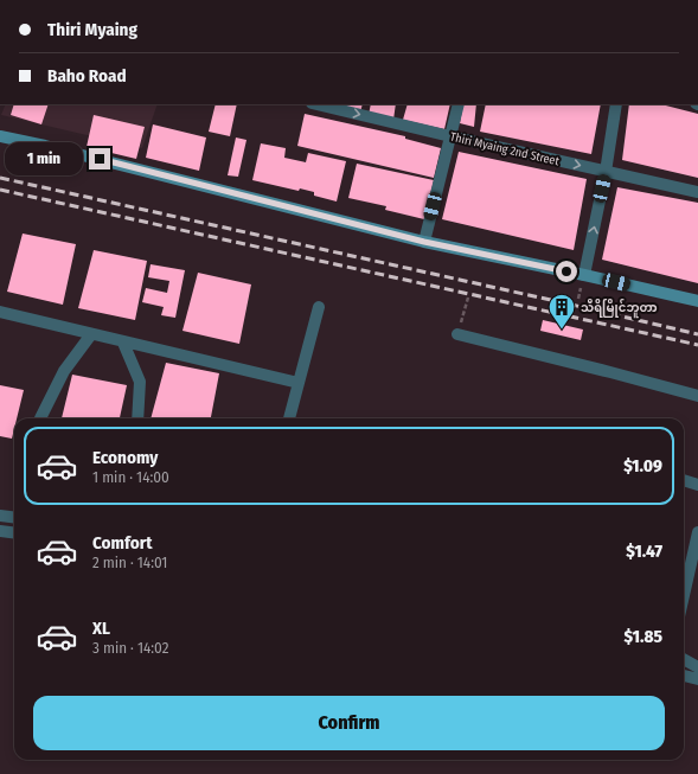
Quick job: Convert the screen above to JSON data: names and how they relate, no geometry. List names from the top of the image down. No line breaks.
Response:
{"streets":{"street":["Thiri Myaing 2nd Street"]},"one_way":["Thiri Myaing 2nd Street"],"places":{"building":["သီရိမြိုင်ဘူတာ"]},"page":{"banner":["Thiri Myaing","Baho Road"],"bubble":"1 min","list":[{"name":"Economy","note":"1 min · 14:00","value":"$1.09"},{"name":"Comfort","note":"2 min · 14:01","value":"$1.47"},{"name":"XL","note":"3 min · 14:02","value":"$1.85"}],"buttons":"Confirm"}}
